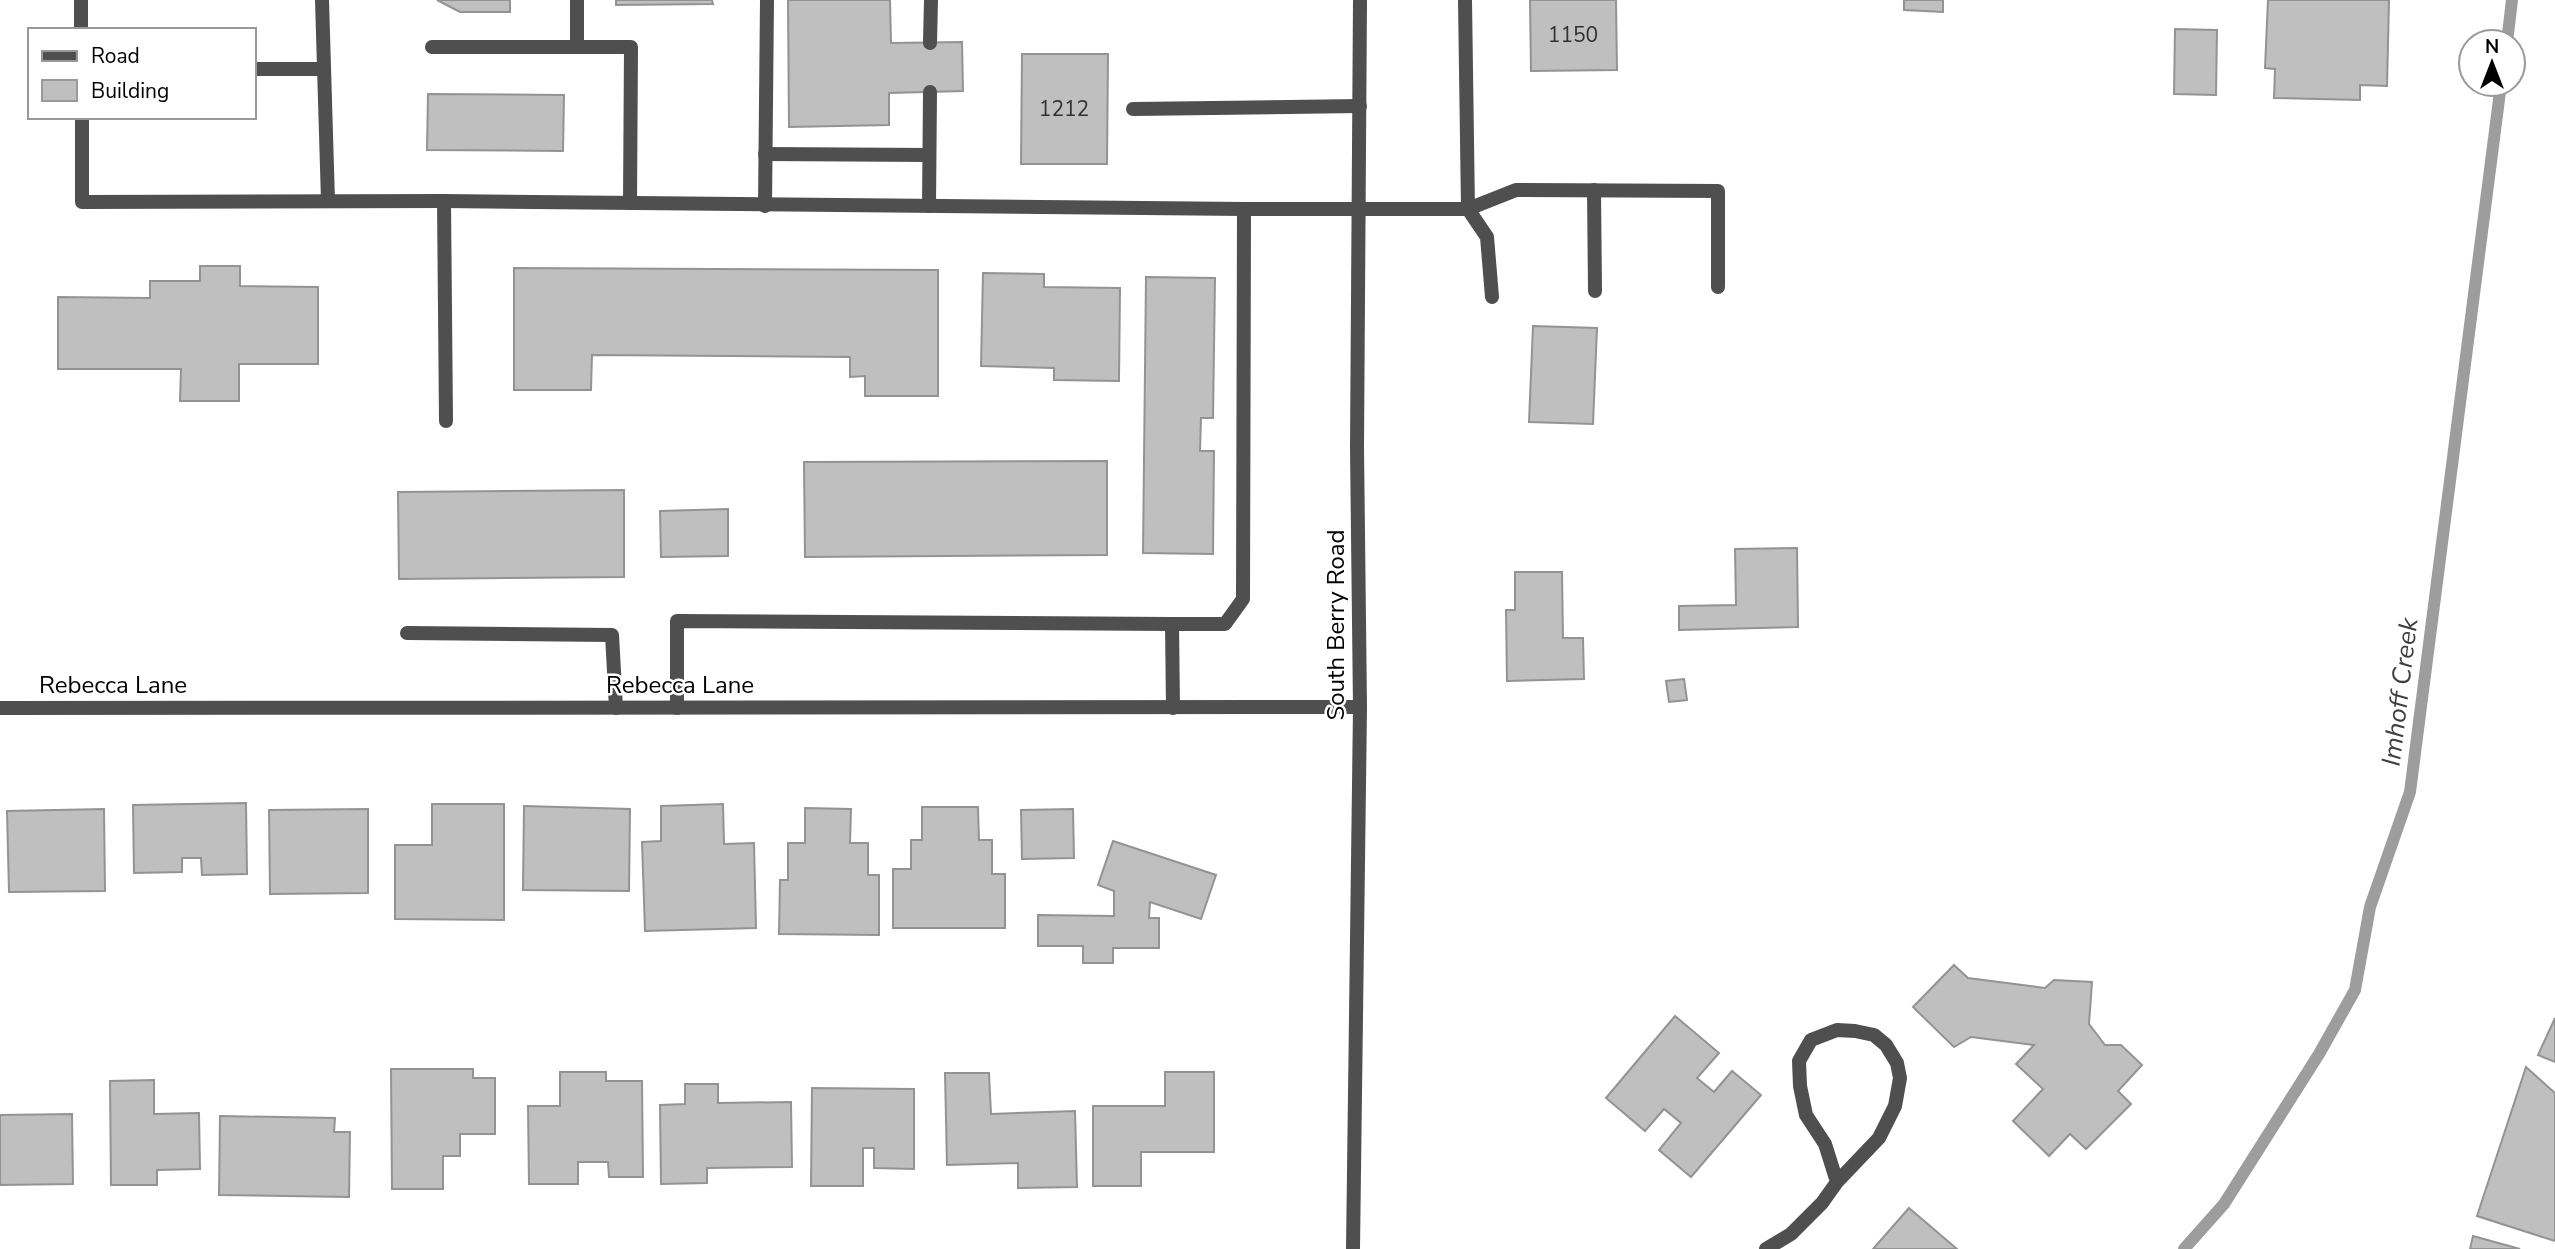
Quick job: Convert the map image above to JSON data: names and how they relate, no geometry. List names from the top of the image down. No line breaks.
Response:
{"streets":{"street":["South Berry Road","Rebecca Lane"]},"crossings":[["South Berry Road","Rebecca Lane"]],"water":["Imhoff Creek"],"house_numbers":["1150","1212"],"legend":["Road","Building"],"north":"top"}
